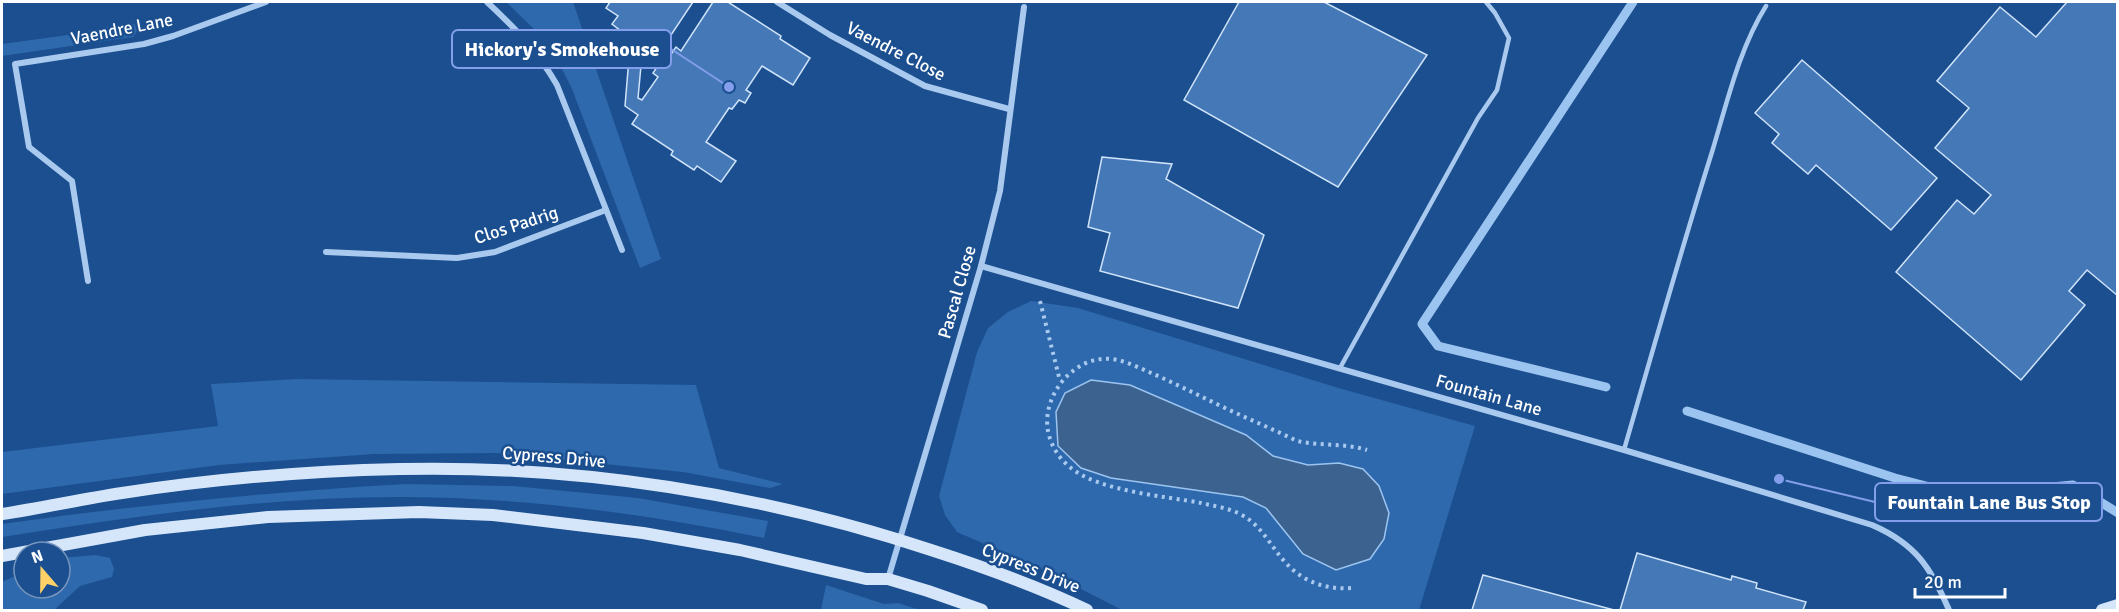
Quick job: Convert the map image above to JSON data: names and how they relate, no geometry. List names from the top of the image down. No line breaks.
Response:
{"streets":{"street":["Vaendre Lane","Vaendre Close","Clos Padrig","Pascal Close","Fountain Lane","Cypress Drive"]},"crossings":[["Vaendre Close","Pascal Close"],["Pascal Close","Fountain Lane"],["Pascal Close","Cypress Drive"]],"places":["Hickory's Smokehouse","Fountain Lane Bus Stop"],"scale_bar":"20 m","north":"top"}
